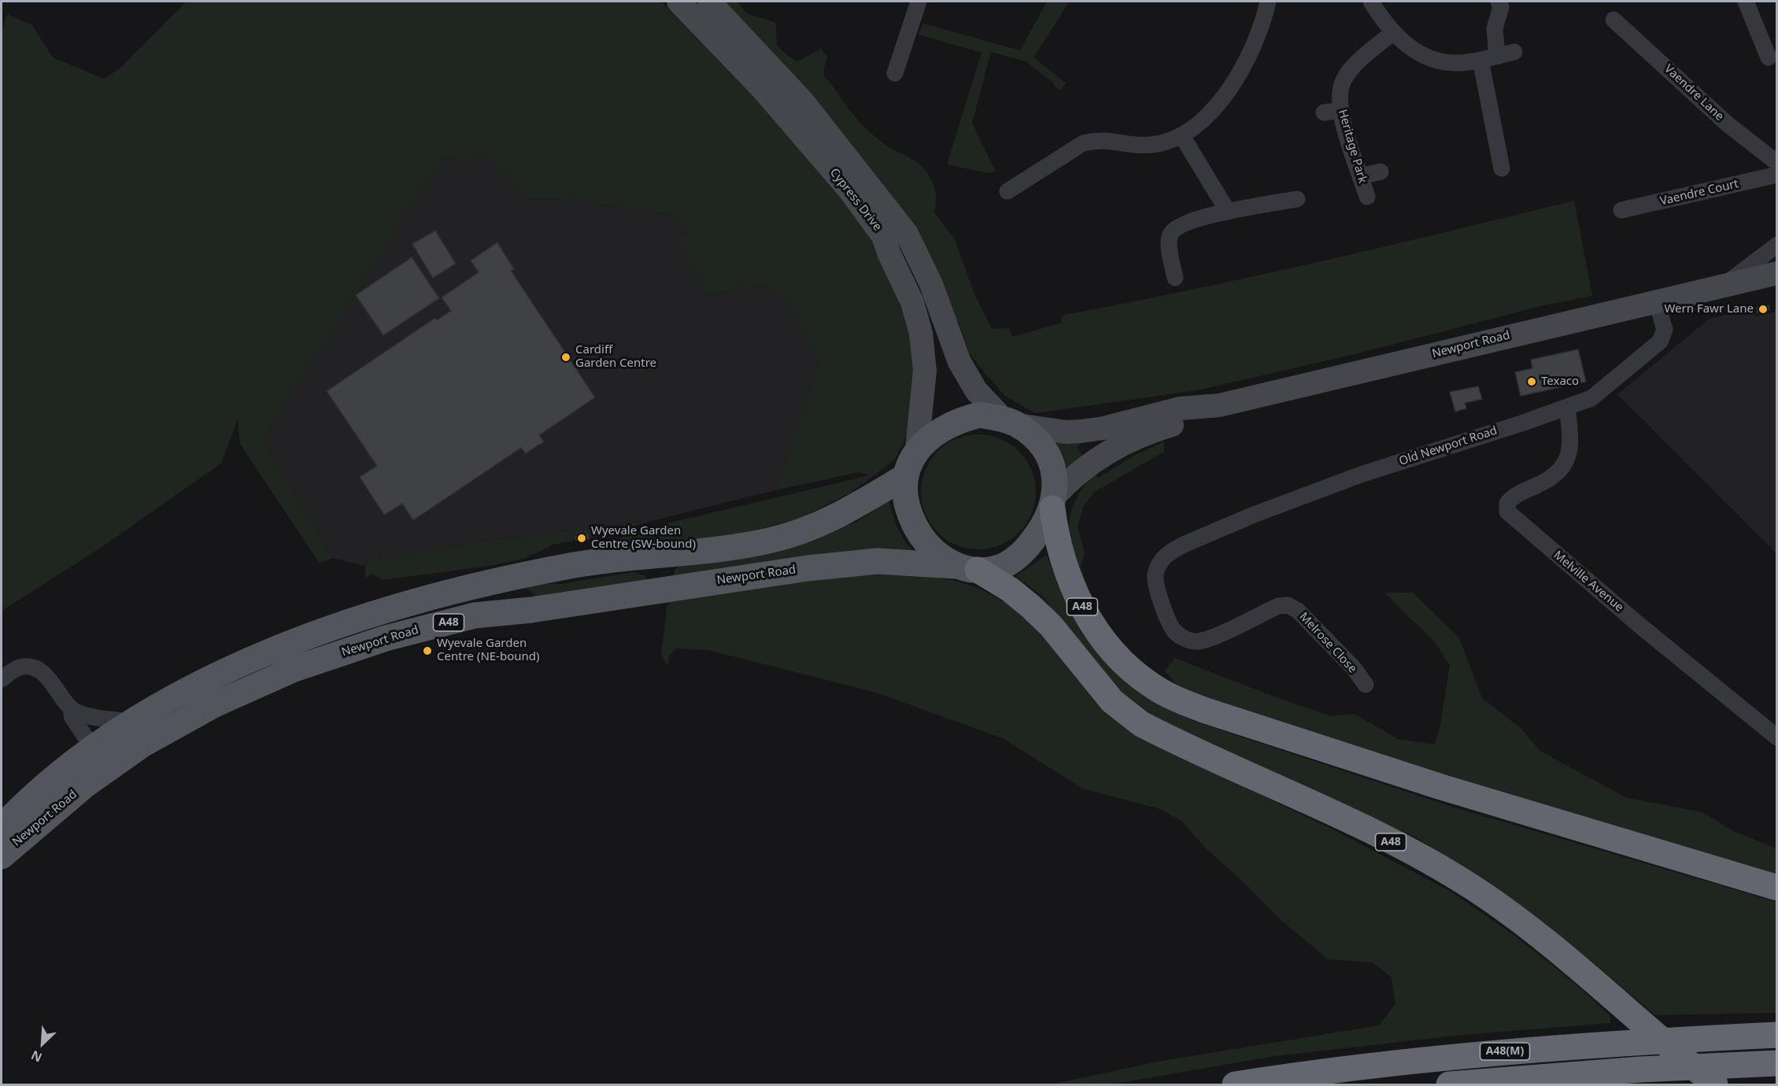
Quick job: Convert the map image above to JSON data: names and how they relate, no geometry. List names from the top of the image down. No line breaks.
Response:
{"streets":{"highway":["A48","A48(M)"],"main road":["Newport Road"],"street":["Vaendre Lane","Heritage Park","Vaendre Court","Cypress Drive","Old Newport Road","Melville Avenue","Melrose Close"]},"crossings":[["Cypress Drive","Newport Road"],["Cypress Drive","A48"],["Newport Road","Old Newport Road"],["Newport Road","A48"],["Old Newport Road","Melville Avenue"],["Old Newport Road","Melrose Close"]],"places":["Wern Fawr Lane","Cardiff Garden Centre","Texaco","Wyevale Garden Centre (SW-bound)","Wyevale Garden Centre (NE-bound)"],"north":"bottom left"}
